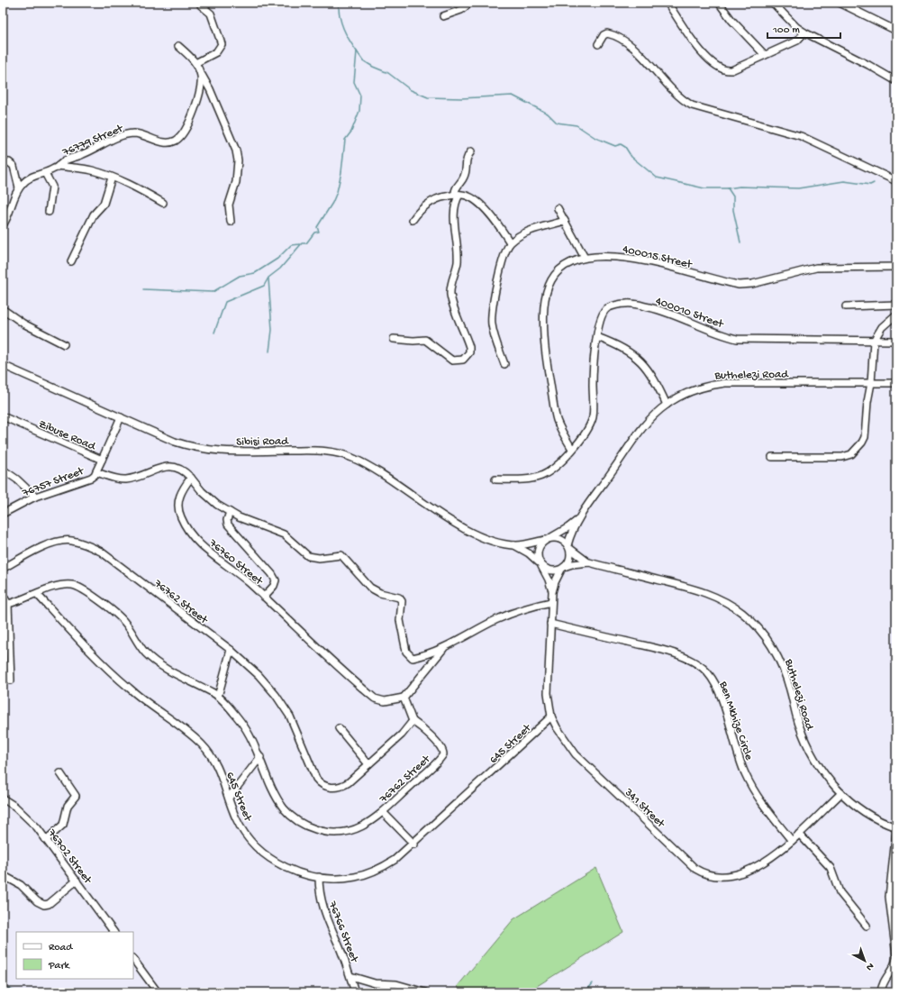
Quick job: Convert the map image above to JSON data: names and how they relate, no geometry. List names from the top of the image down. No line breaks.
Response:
{"streets":{"street":["76779 Street","400015 Street","400010 Street","Buthelezi Road","Zibuse Road","Sibisi Road","76757 Street","76760 Street","76762 Street","Ben Mkhize Circle","645 Street","341 Street","76702 Street","76766 Street"]},"crossings":[["400015 Street","400010 Street"],["Buthelezi Road","Sibisi Road"],["Buthelezi Road","341 Street"],["Zibuse Road","Sibisi Road"],["Zibuse Road","76757 Street"],["Sibisi Road","341 Street"],["76762 Street","645 Street"],["Ben Mkhize Circle","341 Street"],["645 Street","341 Street"],["645 Street","76766 Street"]],"legend":["Road","Park"],"scale_bar":"100 m","north":"bottom right"}
